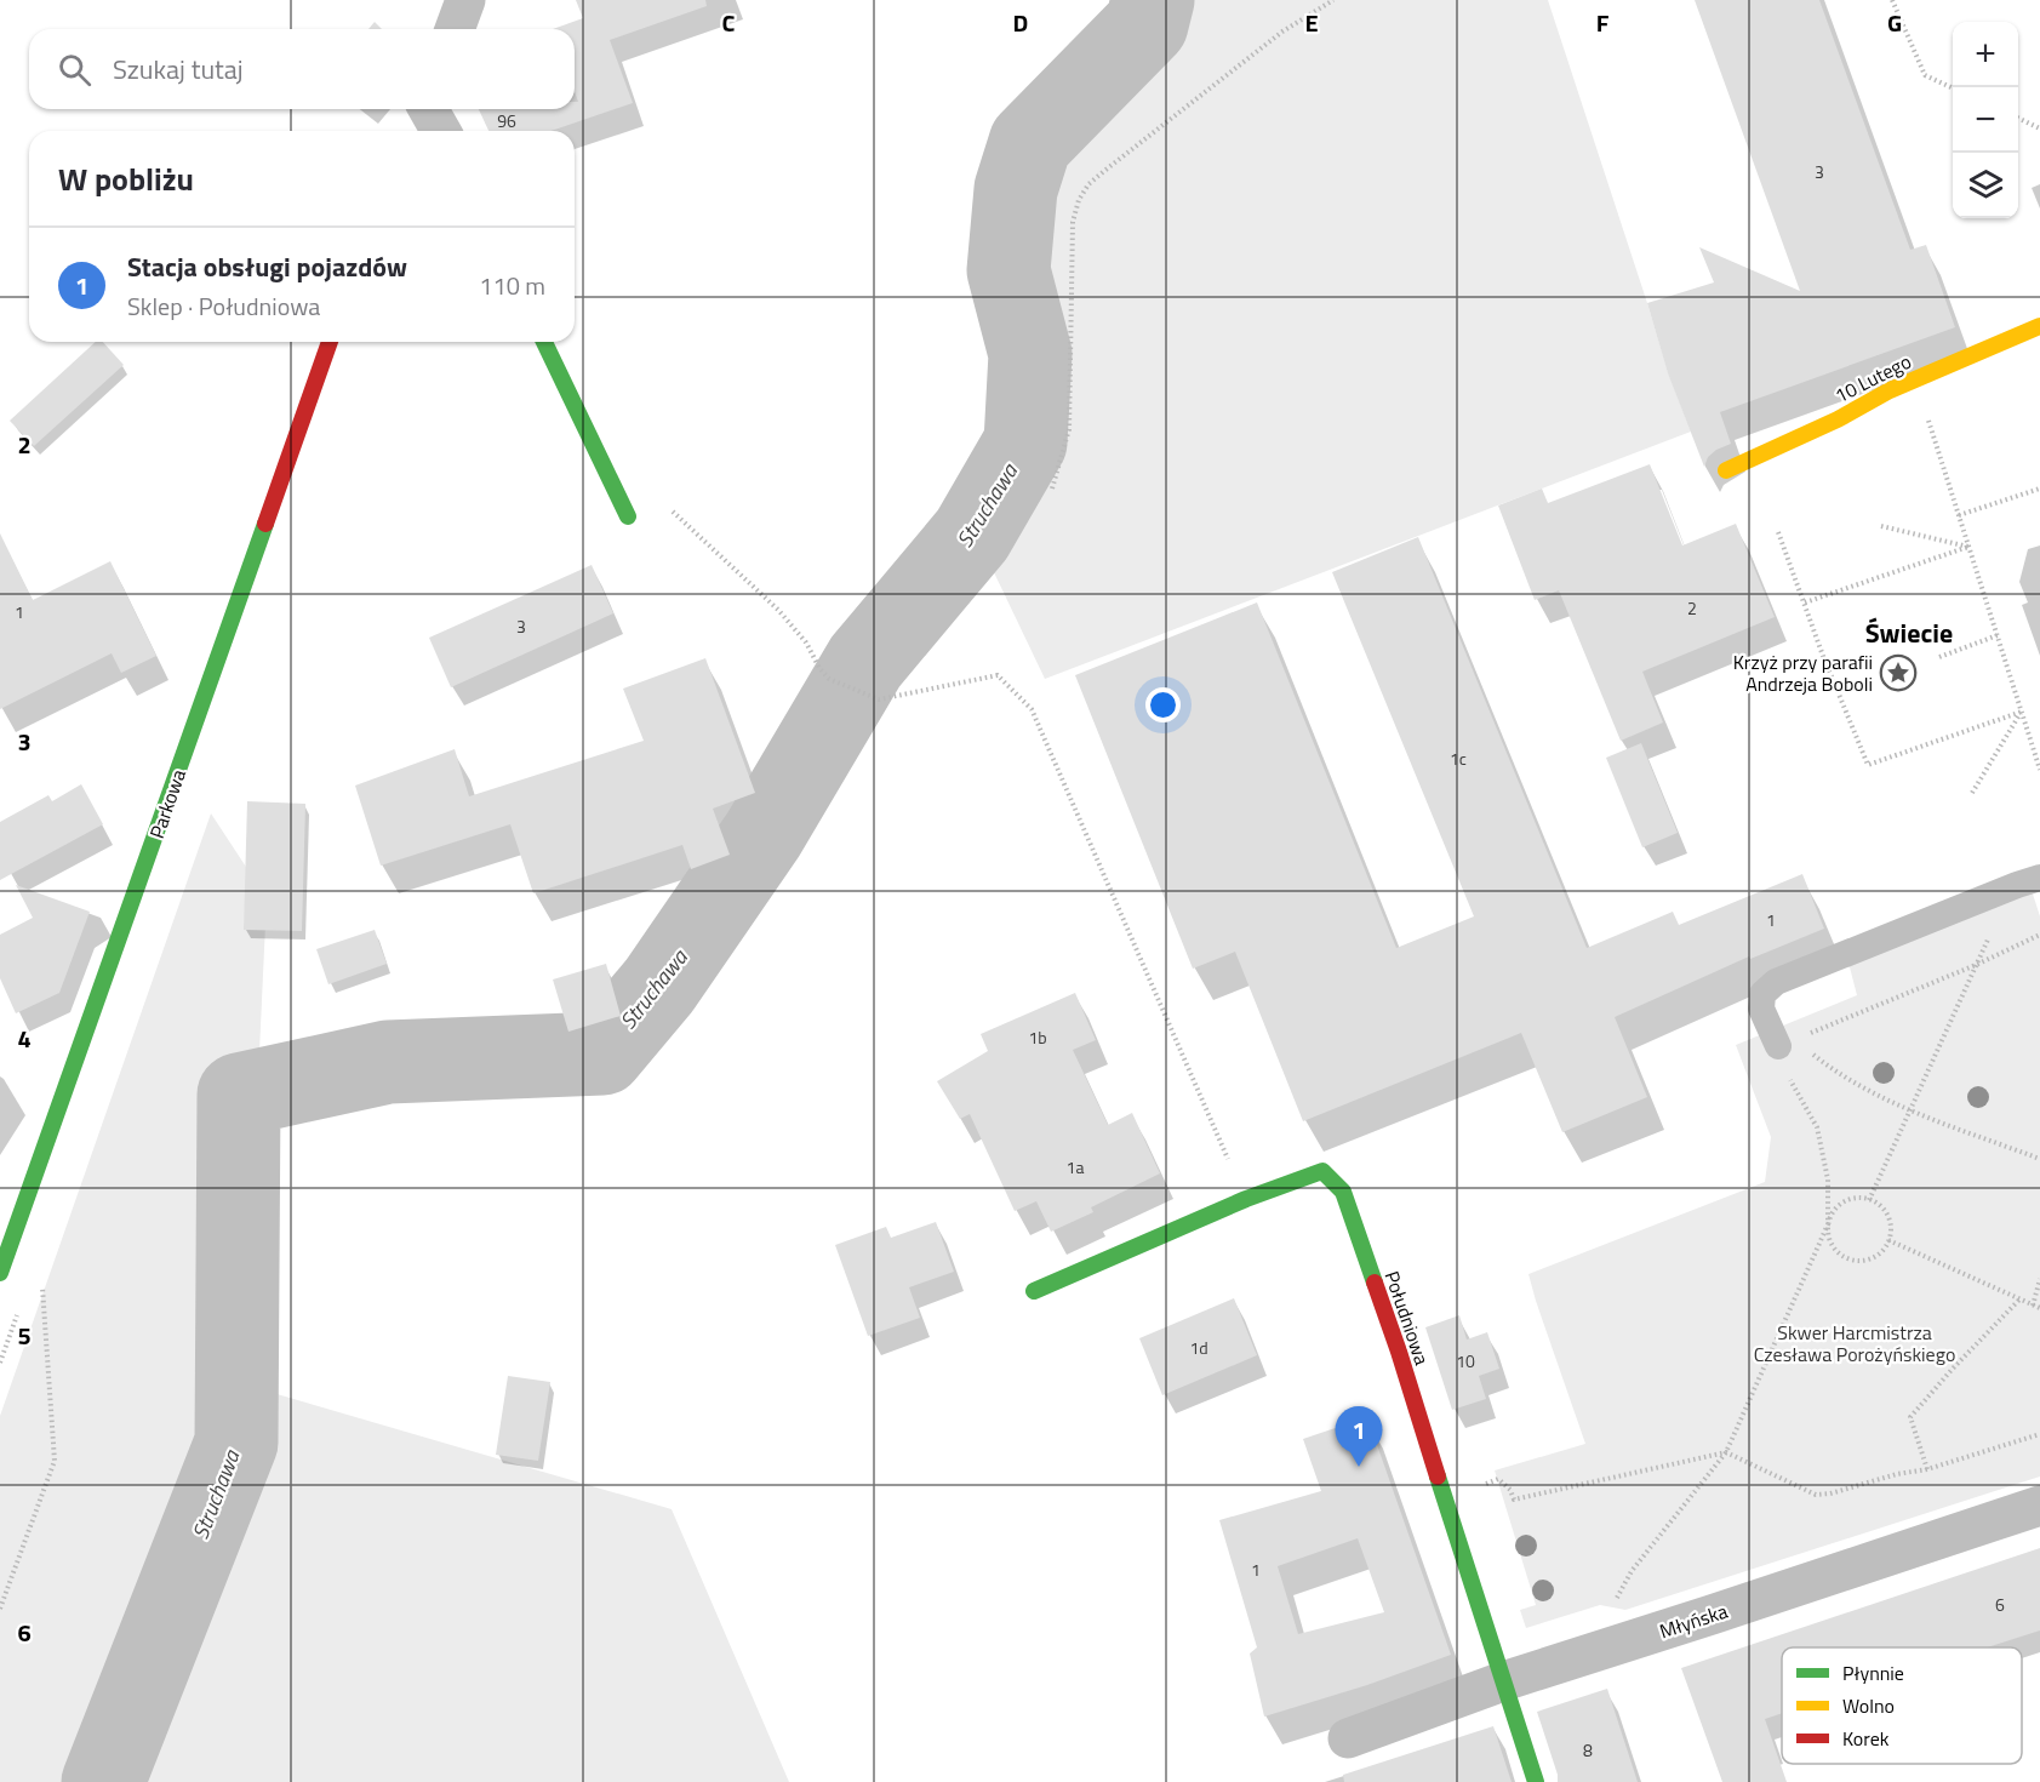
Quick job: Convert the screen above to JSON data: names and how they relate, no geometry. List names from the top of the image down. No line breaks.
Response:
{"streets":{"street":["10 Lutego","Parkowa","Południowa","Młyńska"]},"crossings":[["Południowa","Młyńska"]],"districts":["Świecie"],"water":["Struchawa"],"parks":["Skwer Harcmistrza Czesława Porożyńskiego"],"places":{"place":["Krzyż przy parafii Andrzeja Boboli"]},"house_numbers":["96","3","2","1","3","1c","1","1b","1a","1d","10","1","6","8"],"legend":["Płynnie","Wolno","Korek"],"page":{"map_buttons":["+","−"],"search":"Szukaj tutaj","heading":"W pobliżu","list":[{"mark":"1","name":"Stacja obsługi pojazdów","note":"Sklep · Południowa","value":"110 m"}],"pins":"1"},"grid":{"columns":["C","D","E","F","G"],"rows":["2","3","4","5","6"]}}
